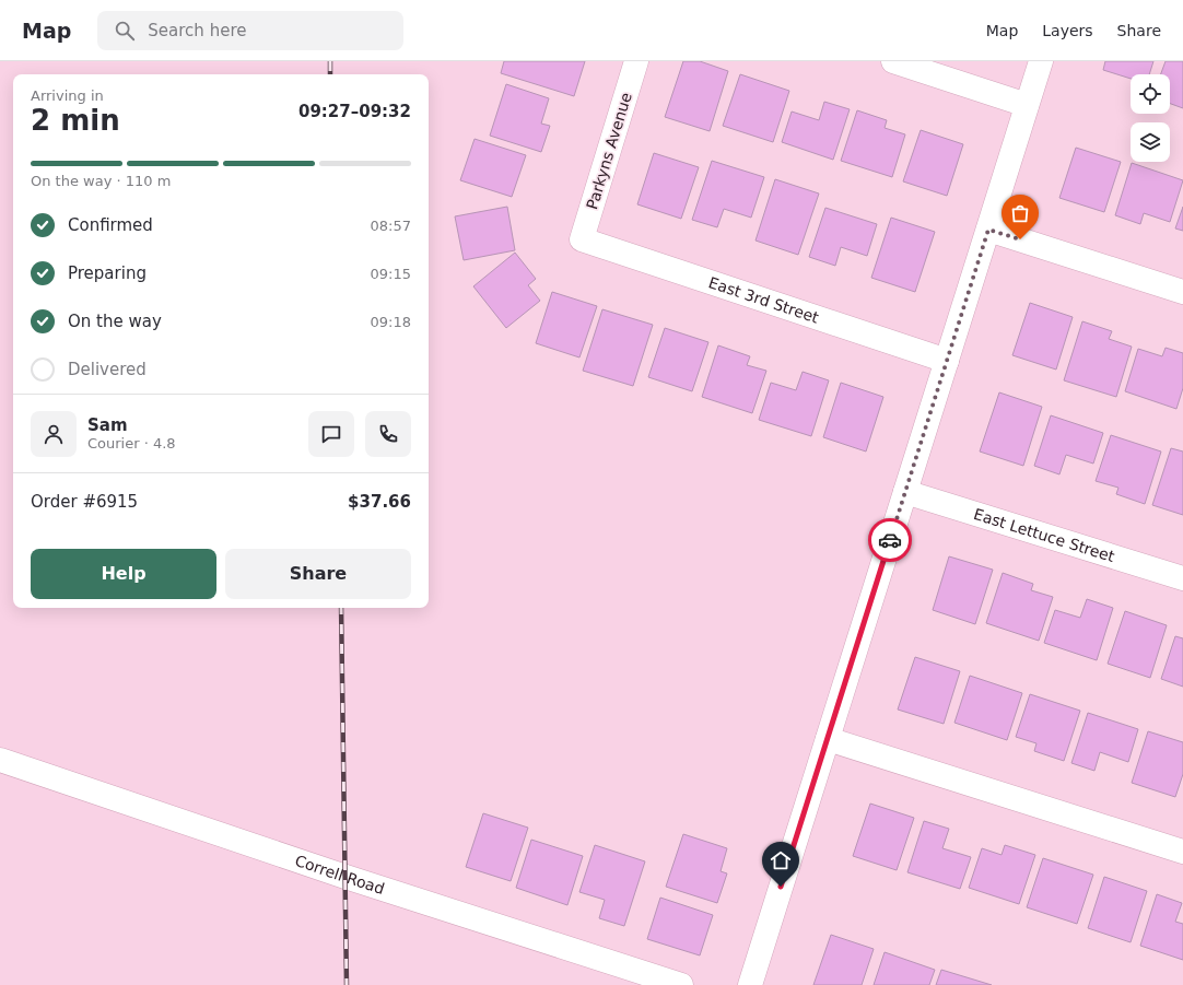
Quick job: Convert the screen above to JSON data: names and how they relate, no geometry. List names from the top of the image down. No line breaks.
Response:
{"streets":{"street":["Parkyns Avenue","East 3rd Street","East Lettuce Street","Correll Road"]},"crossings":[["Parkyns Avenue","East 3rd Street"]],"page":{"header":"Map","search":"Search here","nav":["Map","Layers","Share"],"heading":["2 min","Arriving in","09:27–09:32"],"panel":["Sam","Courier · 4.8","Order #6915","$37.66"],"bar":"On the way · 110 m","list":[["Confirmed","08:57"],["Preparing","09:15"],["On the way","09:18"],"Delivered"],"buttons":["Help","Share"]}}
